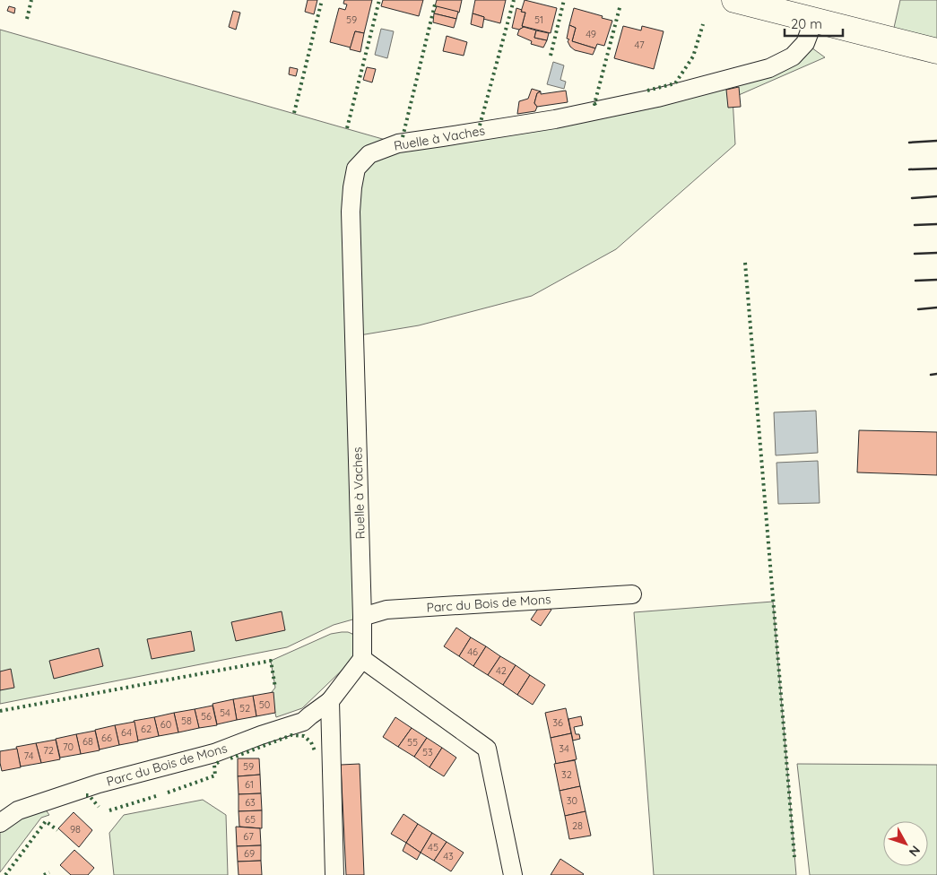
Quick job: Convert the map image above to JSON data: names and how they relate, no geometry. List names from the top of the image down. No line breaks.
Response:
{"streets":{"street":["Ruelle à Vaches","Parc du Bois de Mons"]},"crossings":[["Ruelle à Vaches","Parc du Bois de Mons"]],"house_numbers":["59","51","49","47","46","42","50","52","54","56","58","36","60","62","64","66","68","55","70","34","72","53","74","59","32","61","30","63","65","28","98","67","45","69","43"],"scale_bar":"20 m","north":"bottom right"}
